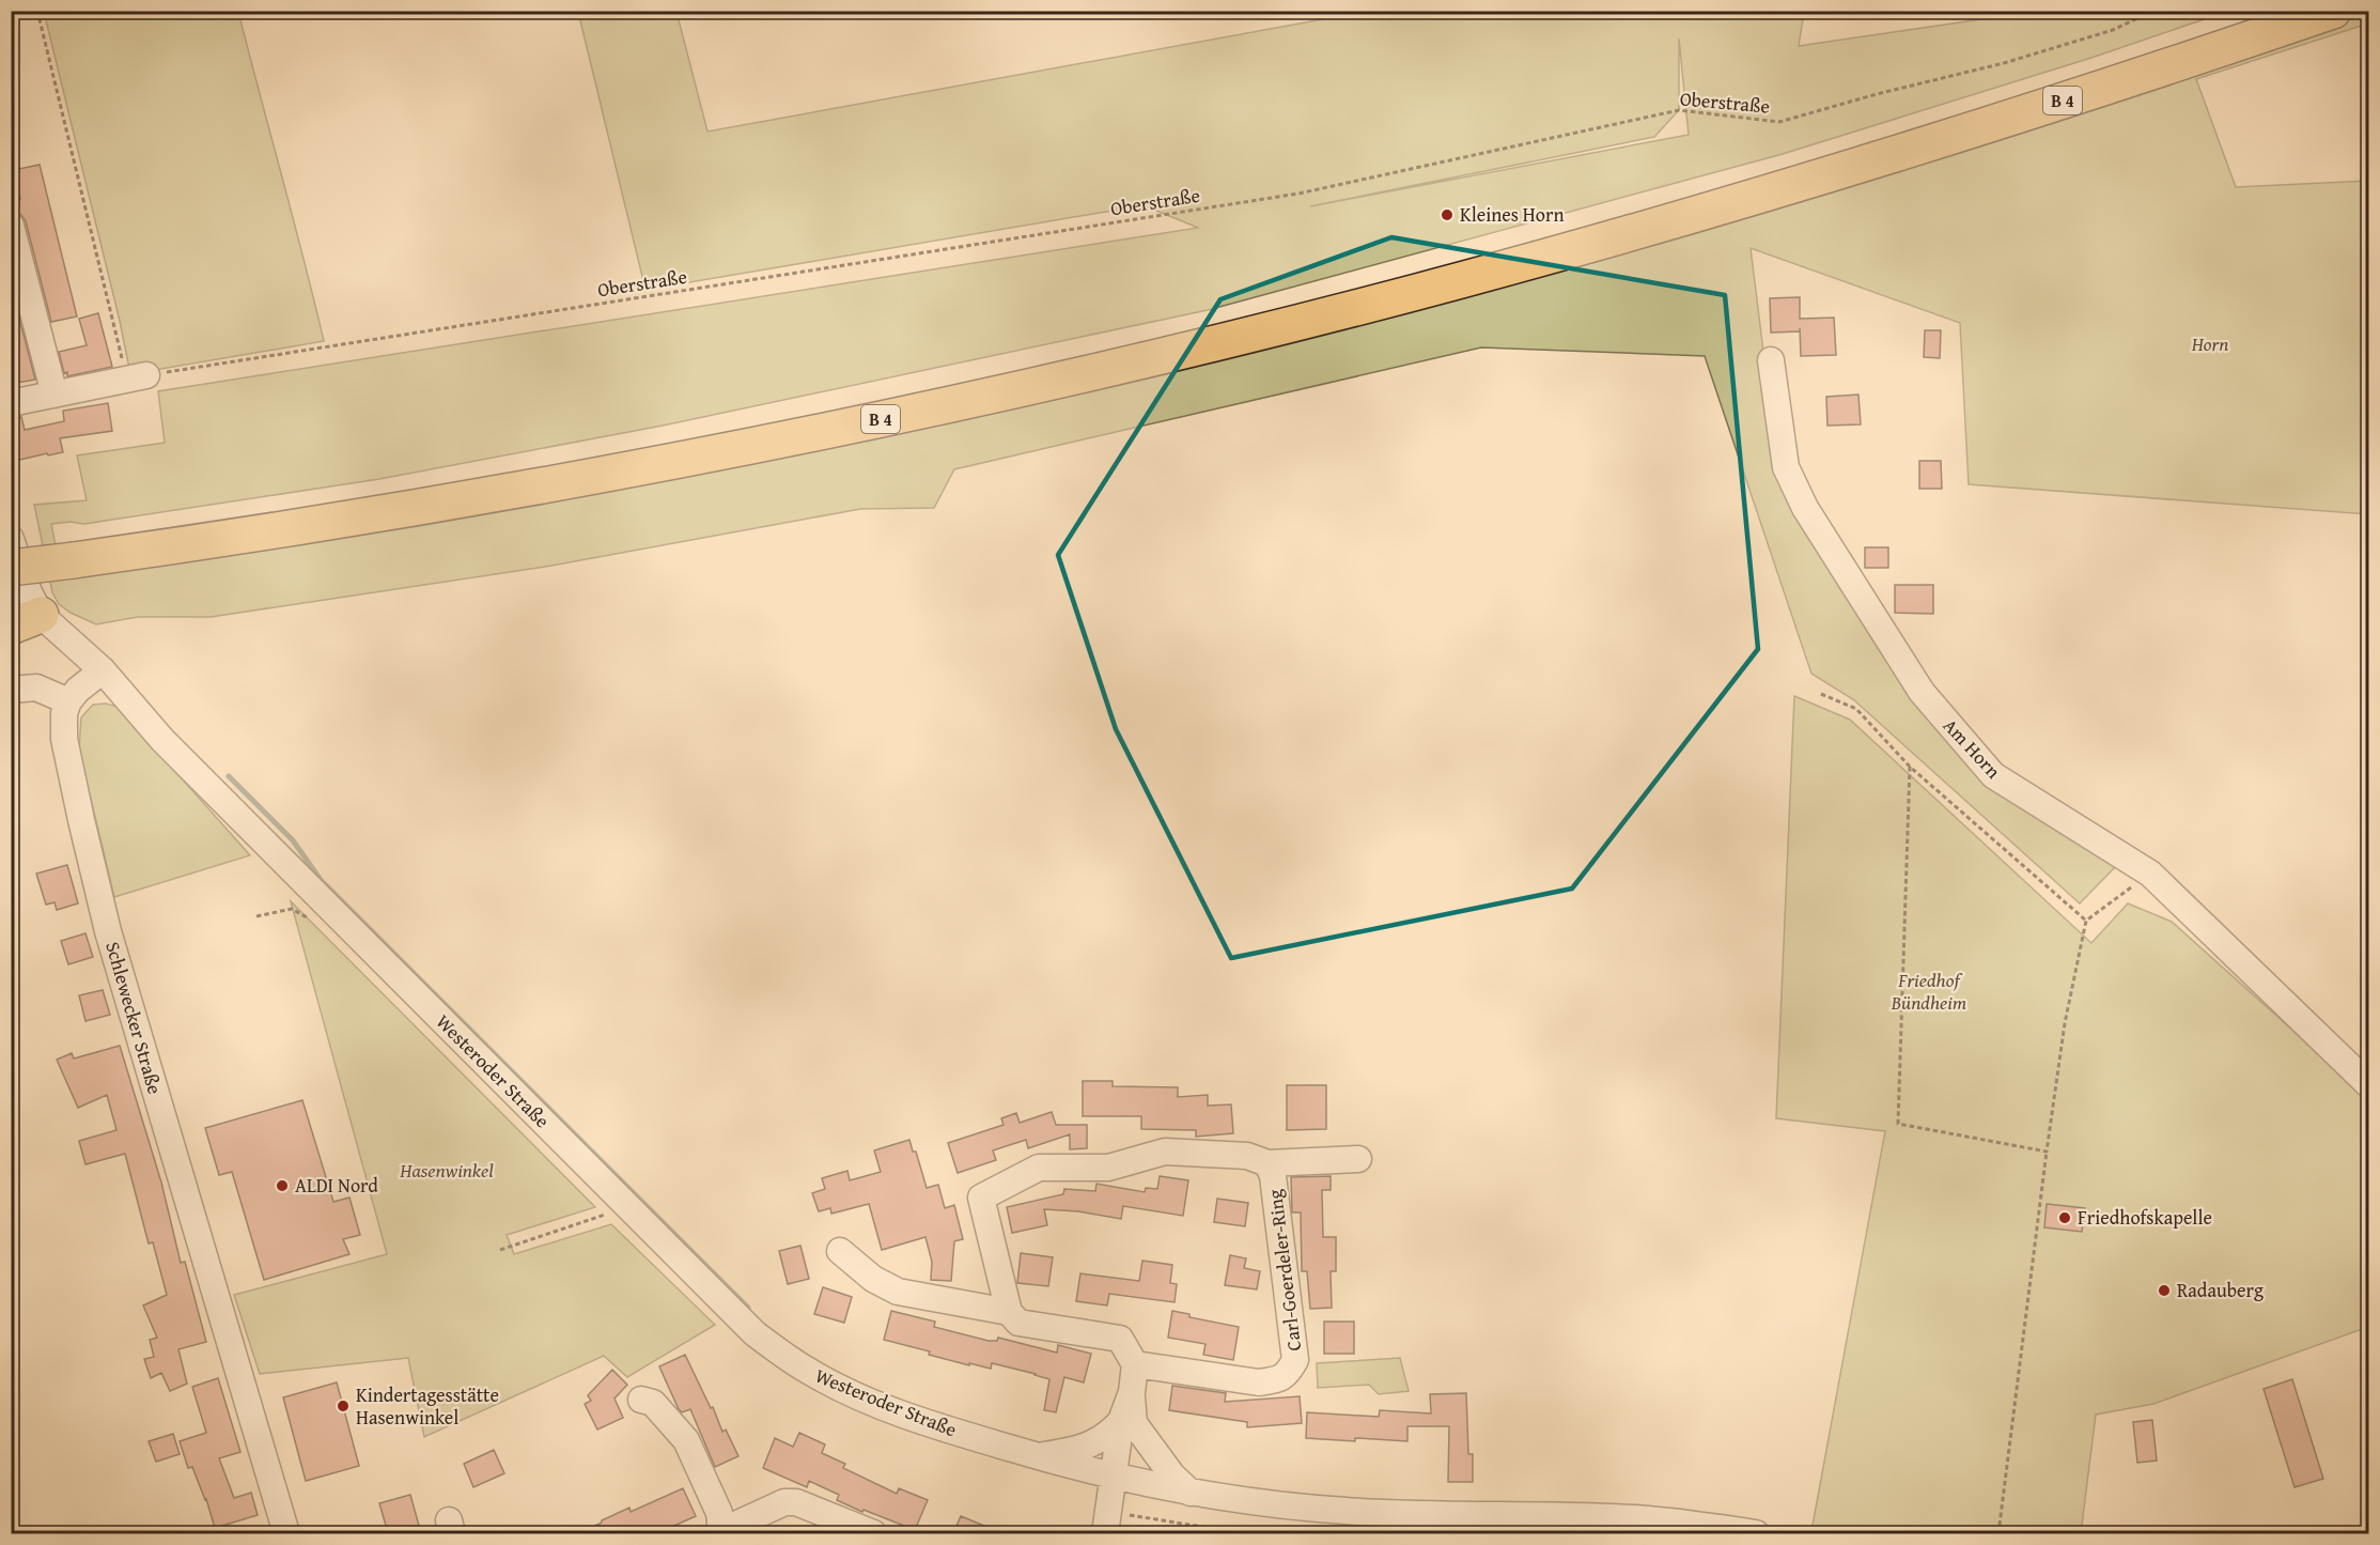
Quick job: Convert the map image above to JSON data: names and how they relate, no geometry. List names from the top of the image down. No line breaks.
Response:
{"streets":{"highway":["B 4"],"street":["Am Horn","Schlewecker Straße","Westeroder Straße","Carl-Goerdeler-Ring"],"path":["Oberstraße"]},"parks":["Horn","Friedhof Bündheim","Hasenwinkel"],"places":["Kleines Horn","ALDI Nord","Friedhofskapelle","Radauberg","Kindertagesstätte Hasenwinkel"]}
